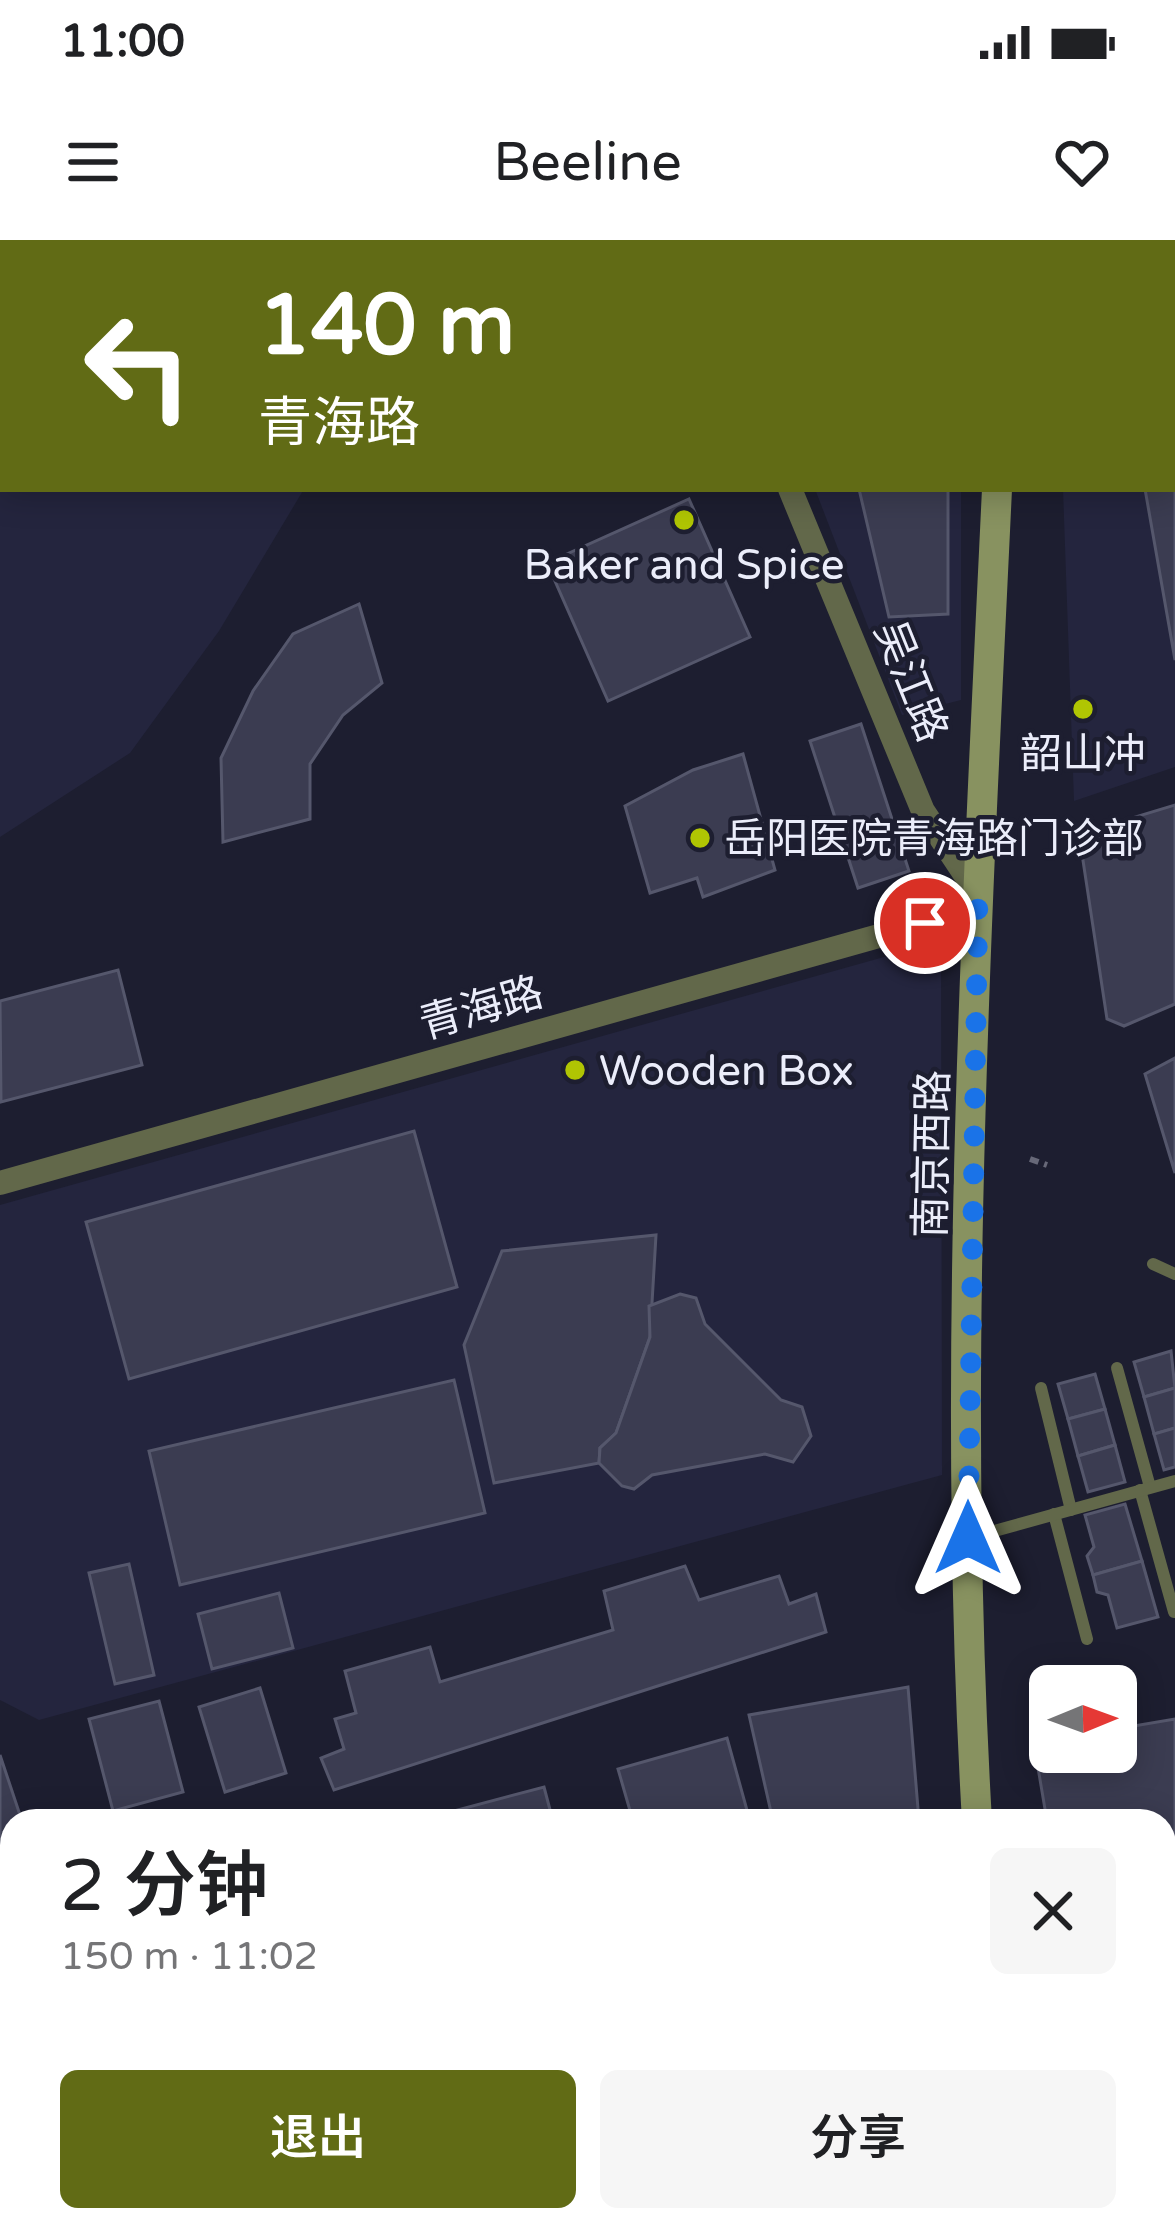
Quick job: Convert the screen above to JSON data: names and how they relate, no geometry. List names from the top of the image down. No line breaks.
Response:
{"streets":{"main road":["南京西路"],"street":["吴江路","青海路"]},"crossings":[["吴江路","青海路"],["吴江路","南京西路"],["青海路","南京西路"]],"places":["Baker and Spice","韶山冲","岳阳医院青海路门诊部","Wooden Box"],"north":"right","page":{"status":"11:00","header":"Beeline","turn":["140 m","青海路"],"heading":["2 分钟","150 m · 11:02"],"buttons":["退出","分享"]}}
